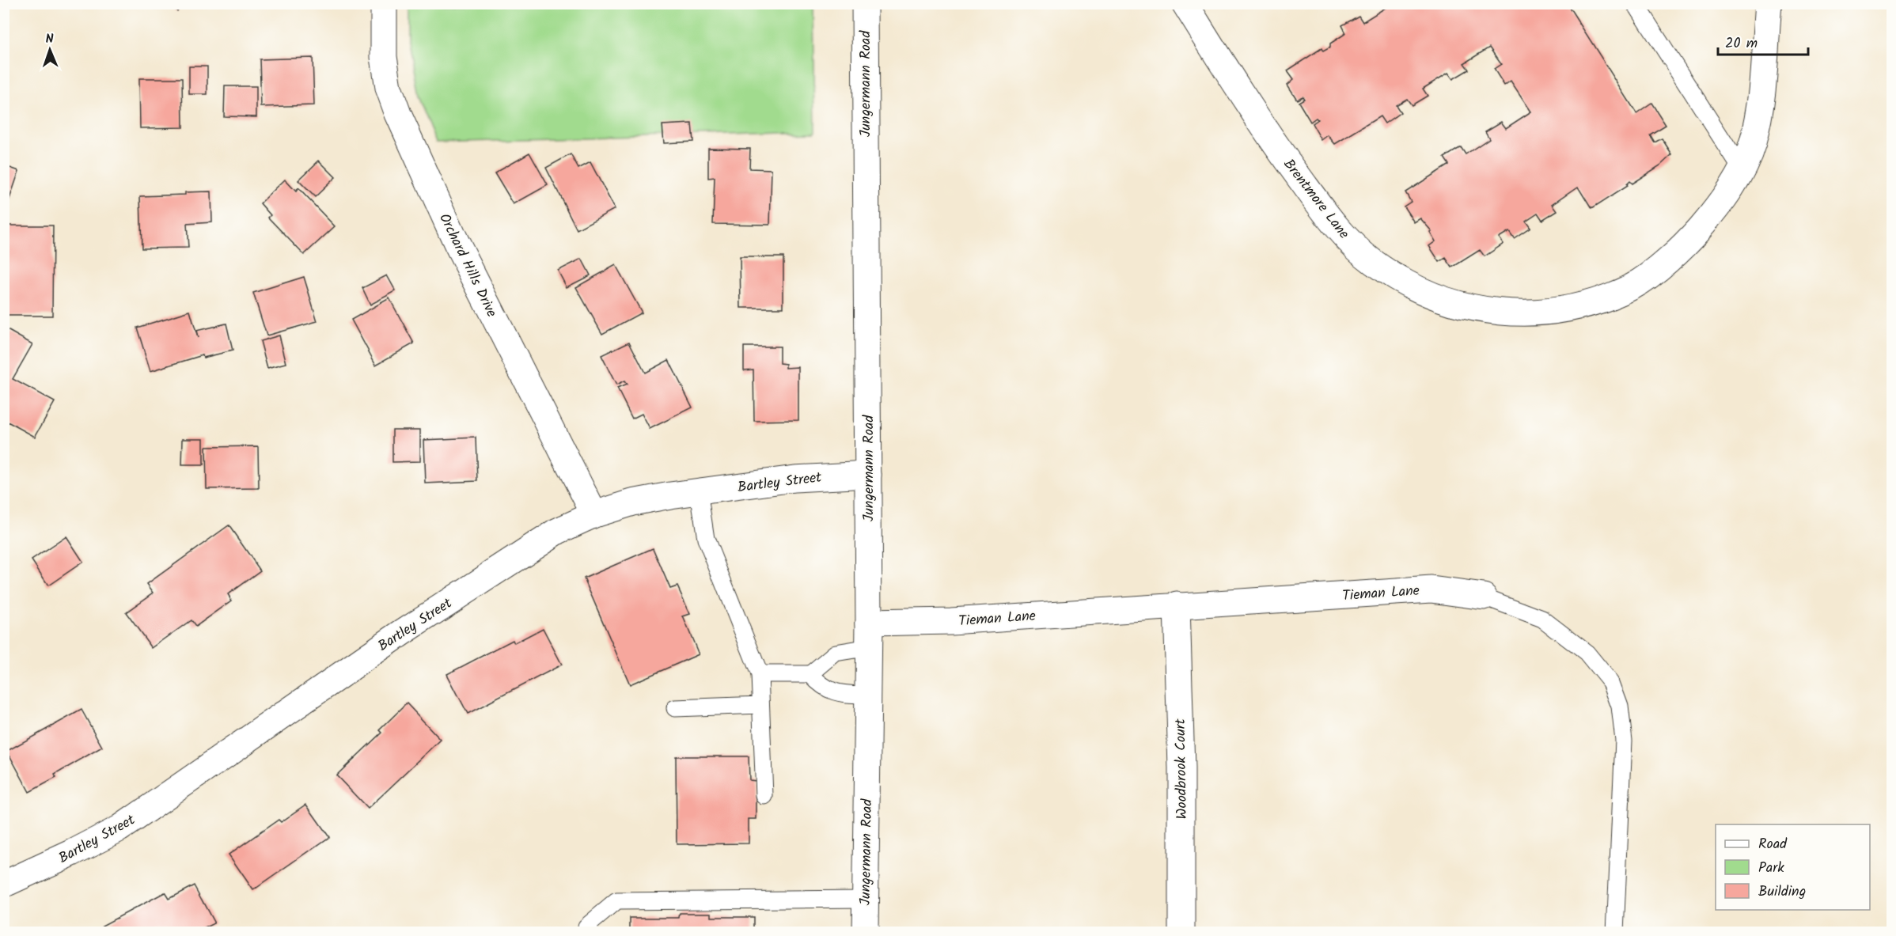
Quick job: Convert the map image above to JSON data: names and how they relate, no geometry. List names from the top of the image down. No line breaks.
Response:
{"streets":{"street":["Jungermann Road","Brentmore Lane","Orchard Hills Drive","Bartley Street","Tieman Lane","Woodbrook Court"]},"crossings":[["Jungermann Road","Bartley Street"],["Jungermann Road","Tieman Lane"],["Orchard Hills Drive","Bartley Street"],["Tieman Lane","Woodbrook Court"]],"legend":["Road","Park","Building"],"scale_bar":"20 m","north":"top"}
